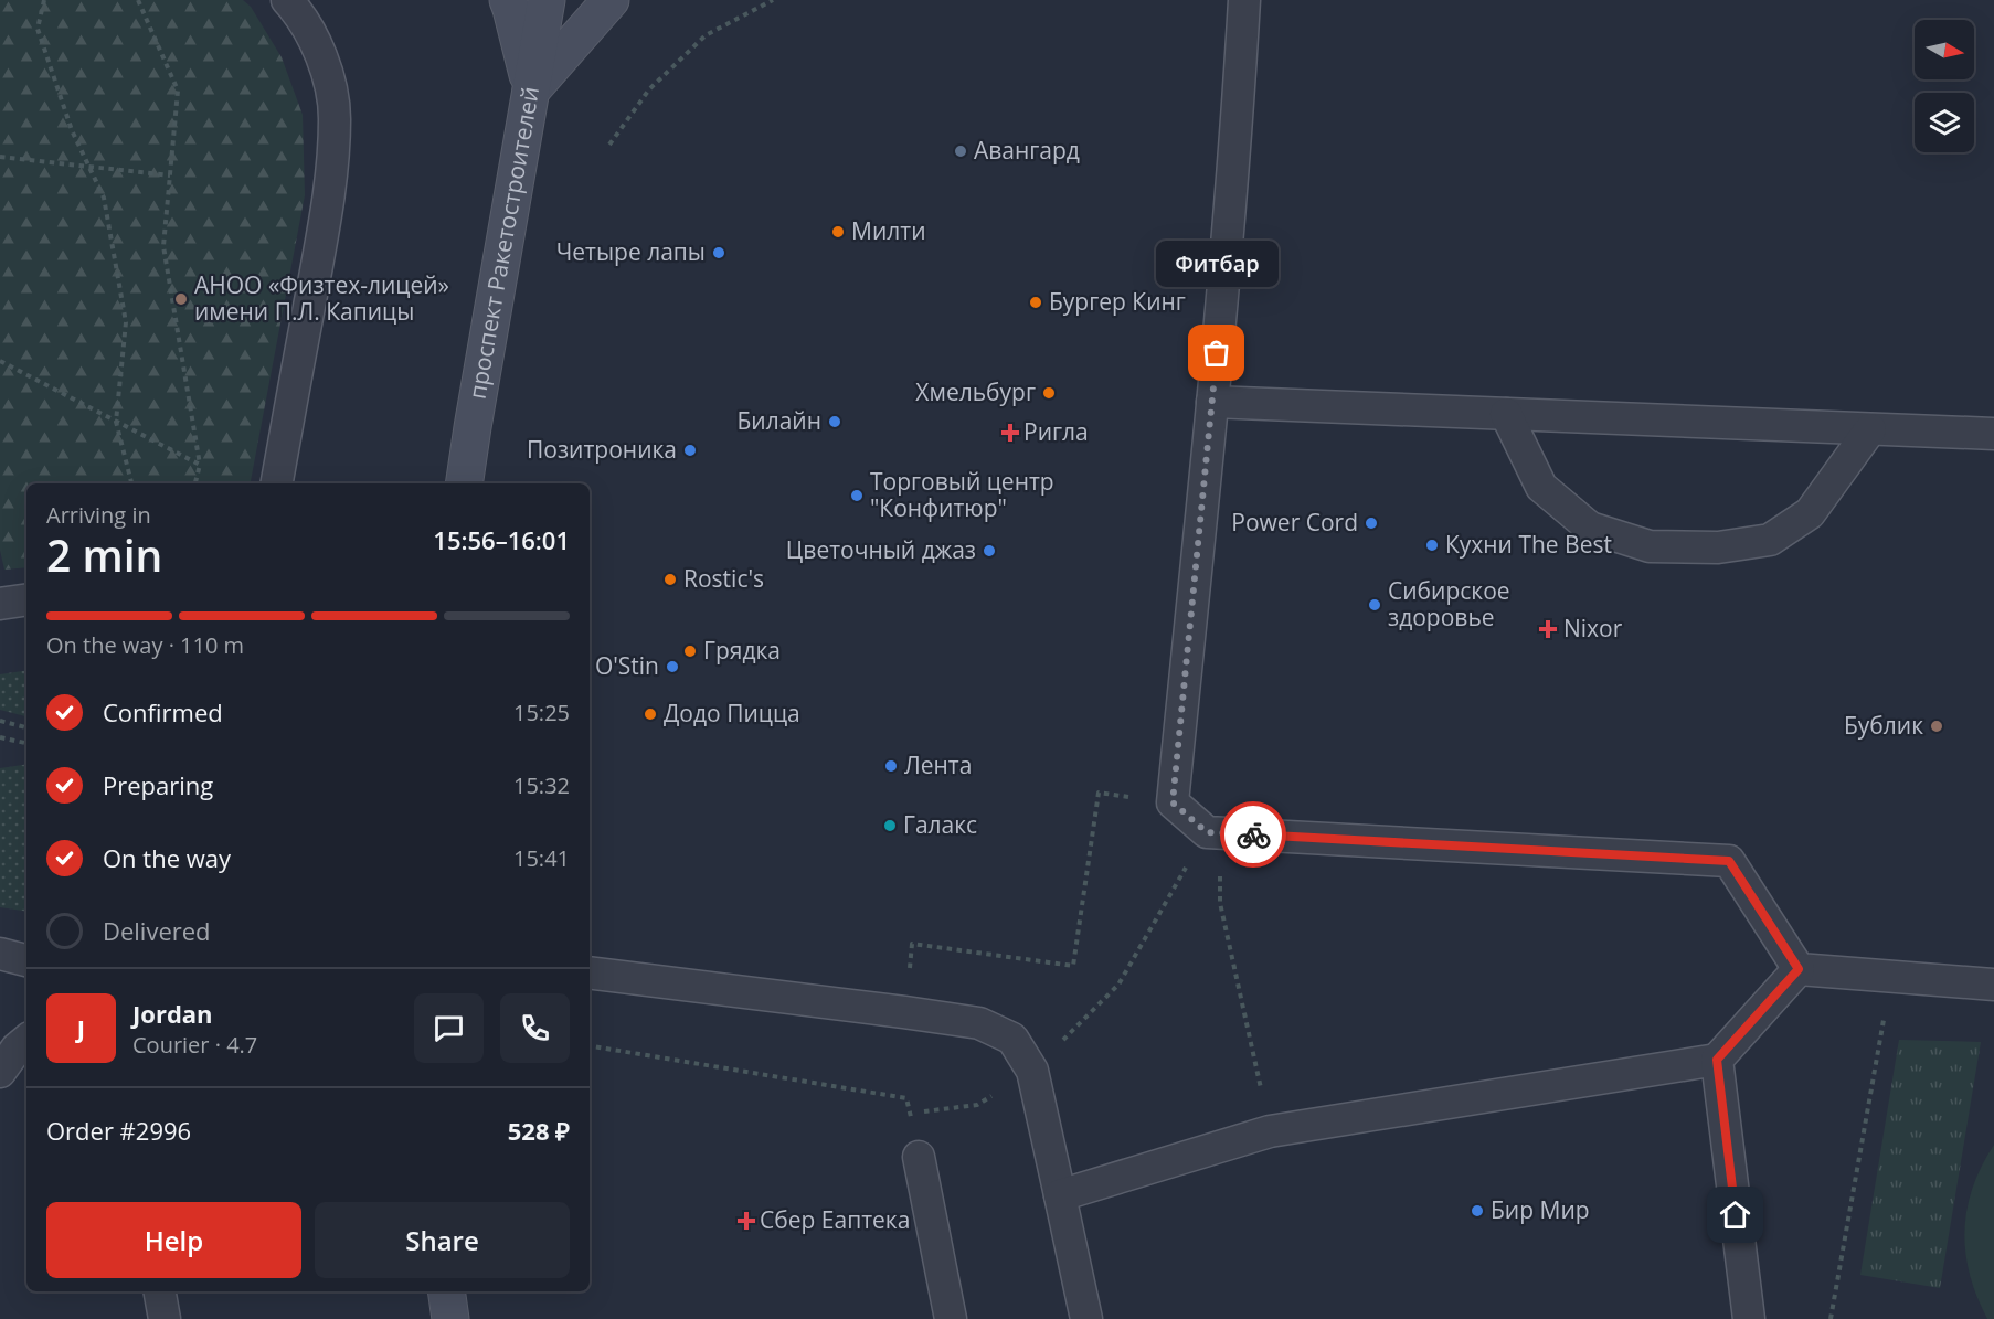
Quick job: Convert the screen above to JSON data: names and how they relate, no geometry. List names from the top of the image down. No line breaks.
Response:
{"streets":{"main road":["проспект Ракетостроителей"]},"places":{"other":["Авангард","Милти","Четыре лапы","АНОО «Физтех-лицей» имени П.Л. Капицы","Бургер Кинг","Фитбар","Хмельбург","Билайн","Позитроника","Торговый центр \"Конфитюр\"","Power Cord","Кухни The Best","Цветочный джаз","Rostic's","Сибирское здоровье","Грядка","O'Stin","Додо Пицца","Бублик","Лента","Галакс","Бир Мир"],"health":["Ригла","Nixor","Сбер Еаптека"]},"north":"right","page":{"bubble":"Фитбар","heading":["2 min","Arriving in","15:56–16:01"],"panel":["Jordan","Courier · 4.7","Order #2996","528 ₽"],"bar":"On the way · 110 m","list":[["Confirmed","15:25"],["Preparing","15:32"],["On the way","15:41"],"Delivered"],"round":"J","buttons":["Help","Share"]}}
